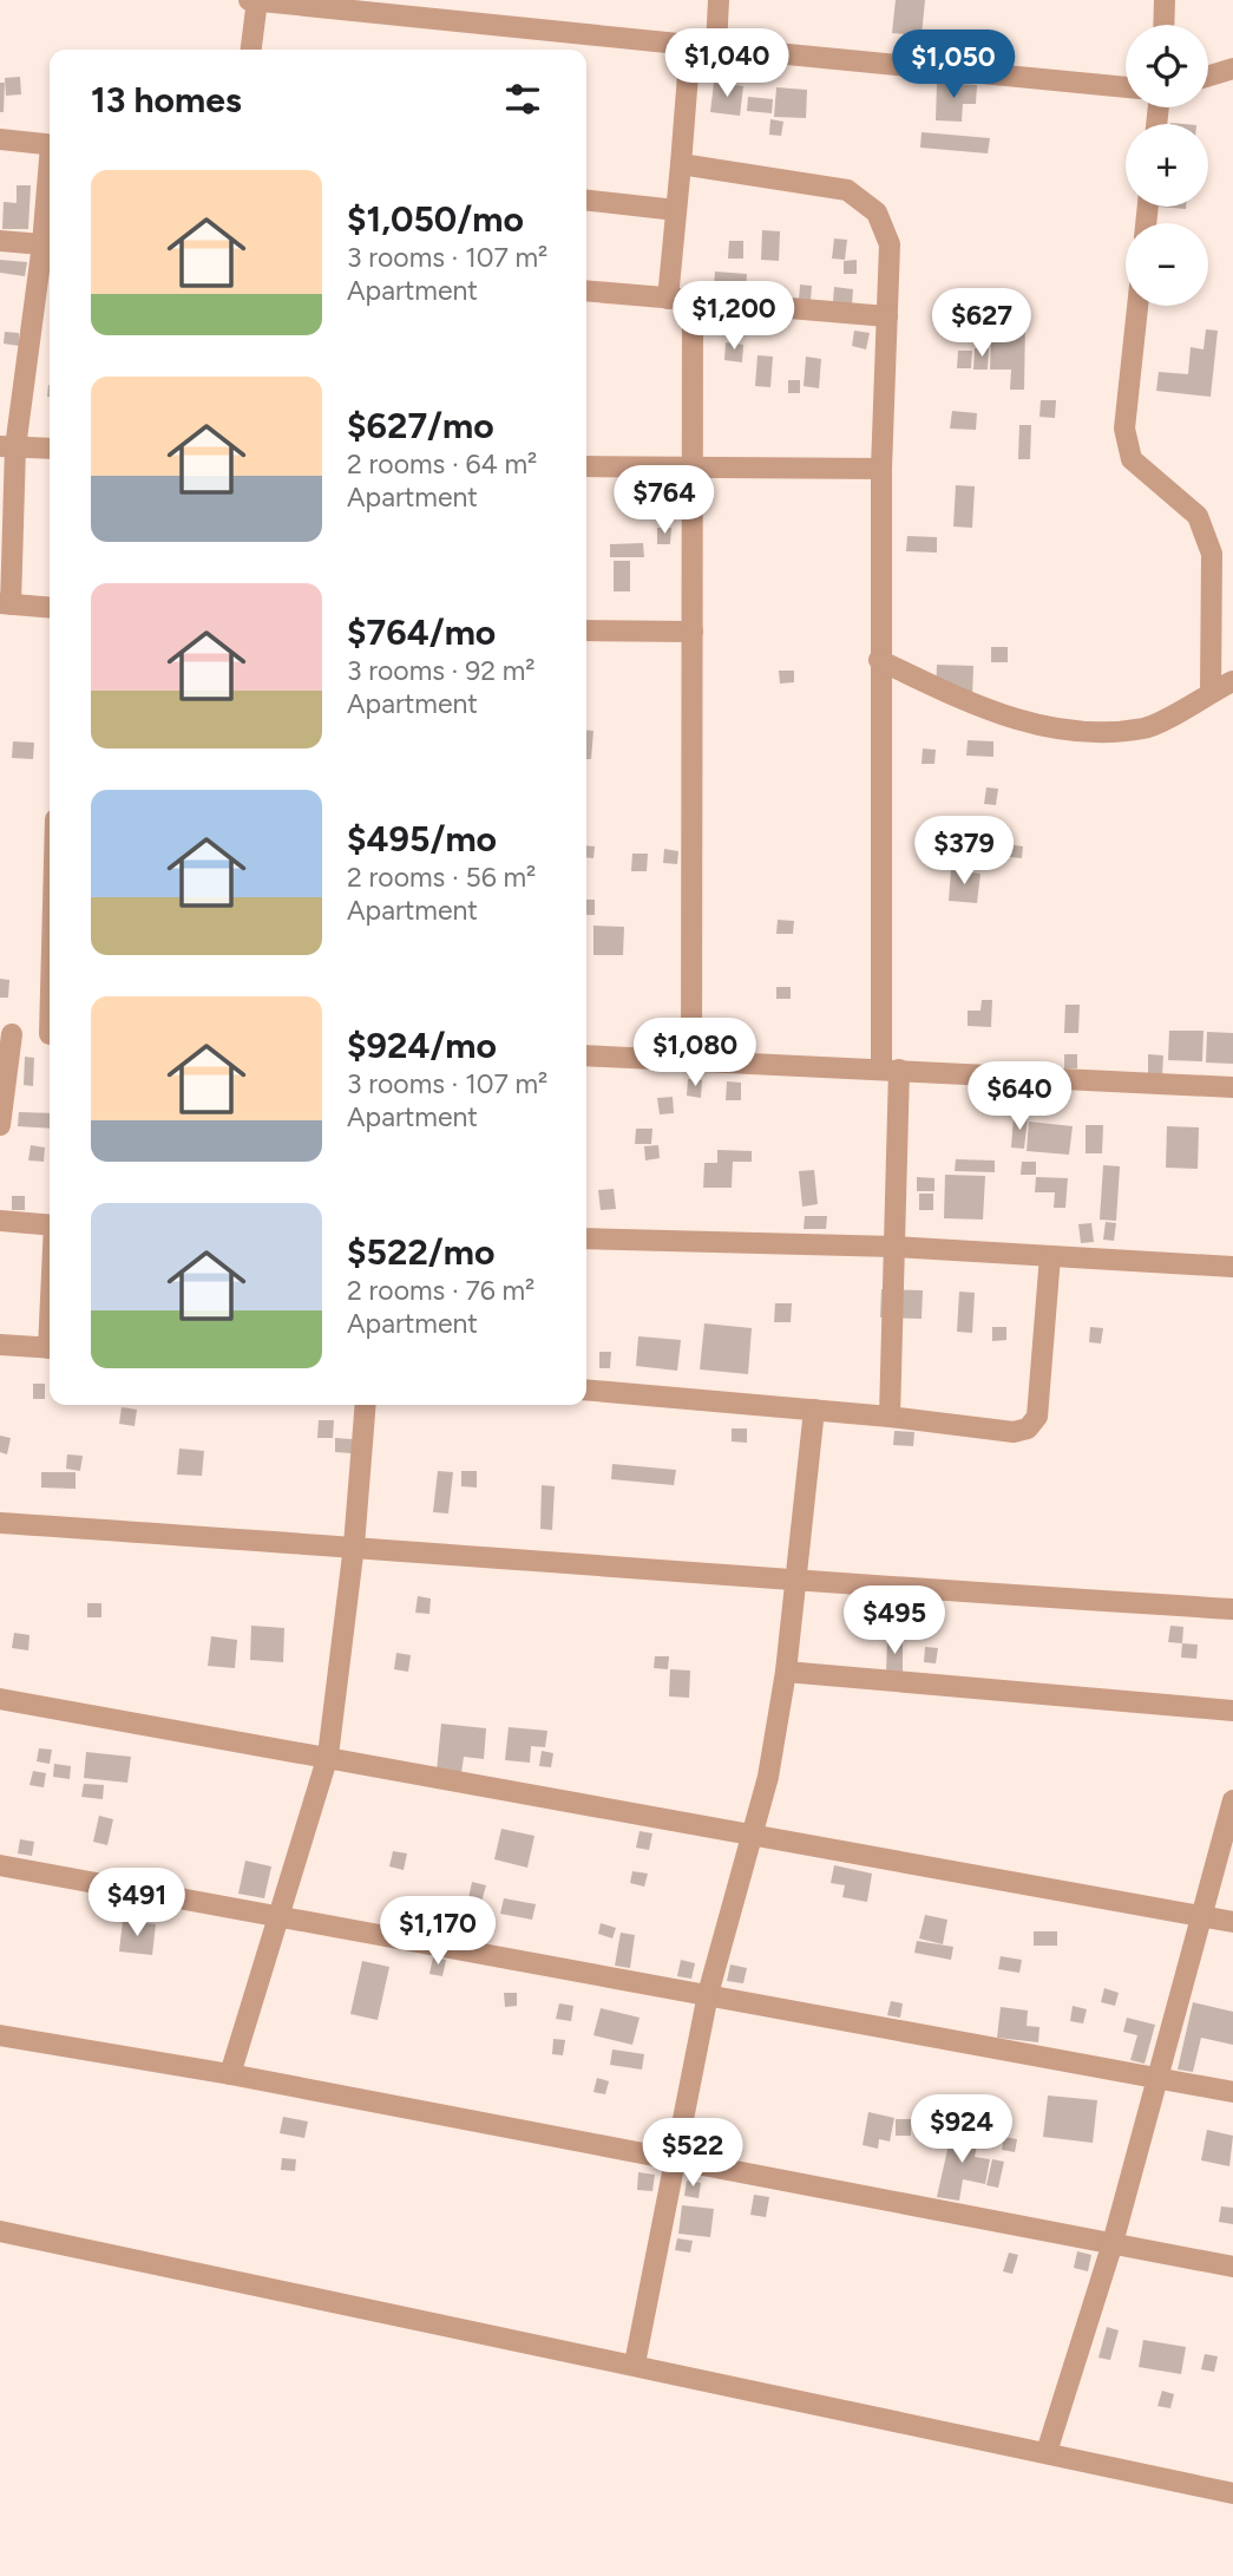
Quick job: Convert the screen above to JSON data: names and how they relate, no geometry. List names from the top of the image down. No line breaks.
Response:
{"page":{"map_buttons":["+","−"],"price":["$1,040","$1,050","$1,200","$627","$764","$379","$1,080","$640","$495","$491","$1,170","$924","$522"],"heading":"13 homes","list":[{"name":"$1,050/mo","note":"3 rooms · 107 m² · Apartment"},{"name":"$627/mo","note":"2 rooms · 64 m² · Apartment"},{"name":"$764/mo","note":"3 rooms · 92 m² · Apartment"},{"name":"$495/mo","note":"2 rooms · 56 m² · Apartment"},{"name":"$924/mo","note":"3 rooms · 107 m² · Apartment"},{"name":"$522/mo","note":"2 rooms · 76 m² · Apartment"}]}}
